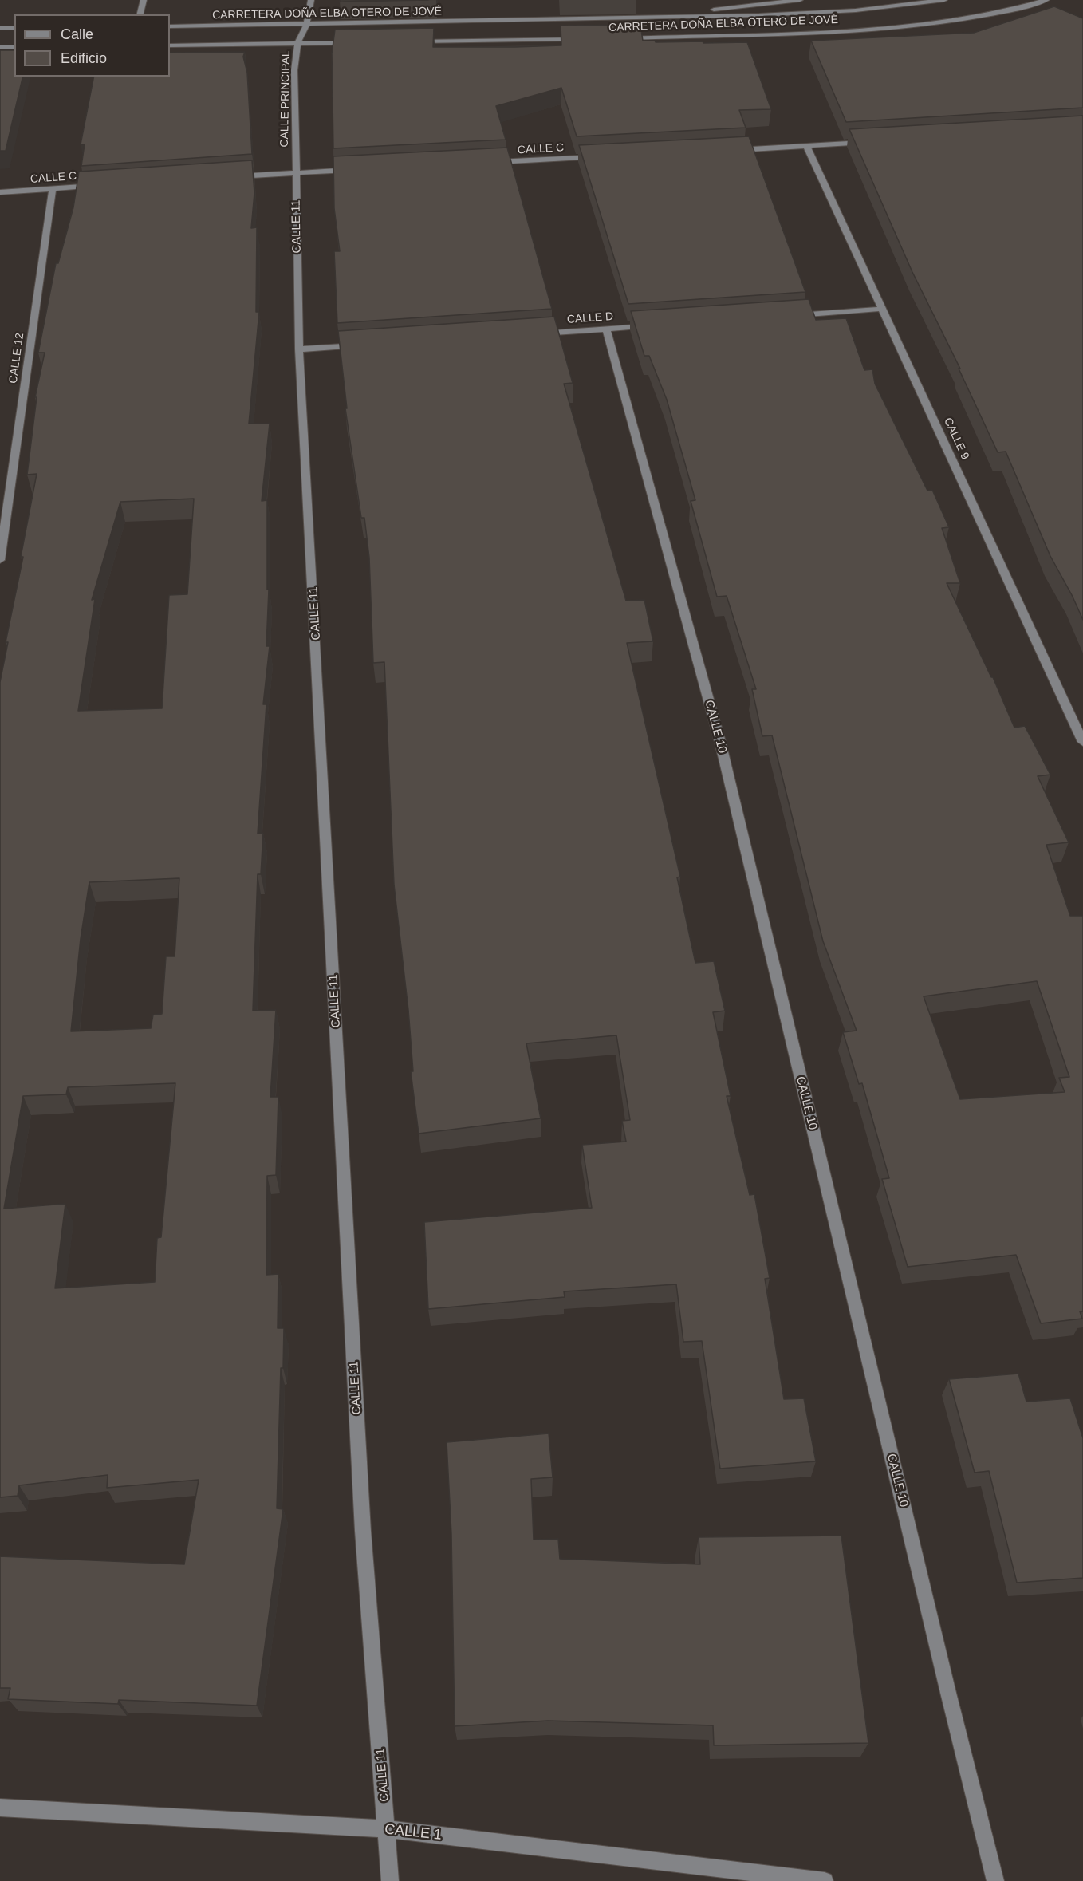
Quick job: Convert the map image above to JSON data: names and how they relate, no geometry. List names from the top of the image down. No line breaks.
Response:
{"streets":{"street":["CARRETERA DOÑA ELBA OTERO DE JOVÉ","CALLE PRINCIPAL","CALLE C","CALLE 11","CALLE D","CALLE 12","CALLE 9","CALLE 10","CALLE 1"]},"crossings":[["CARRETERA DOÑA ELBA OTERO DE JOVÉ","CALLE PRINCIPAL"],["CALLE PRINCIPAL","CALLE 11"],["CALLE C","CALLE 12"],["CALLE 11","CALLE 1"],["CALLE D","CALLE 10"]],"legend":["Calle","Edificio"]}
